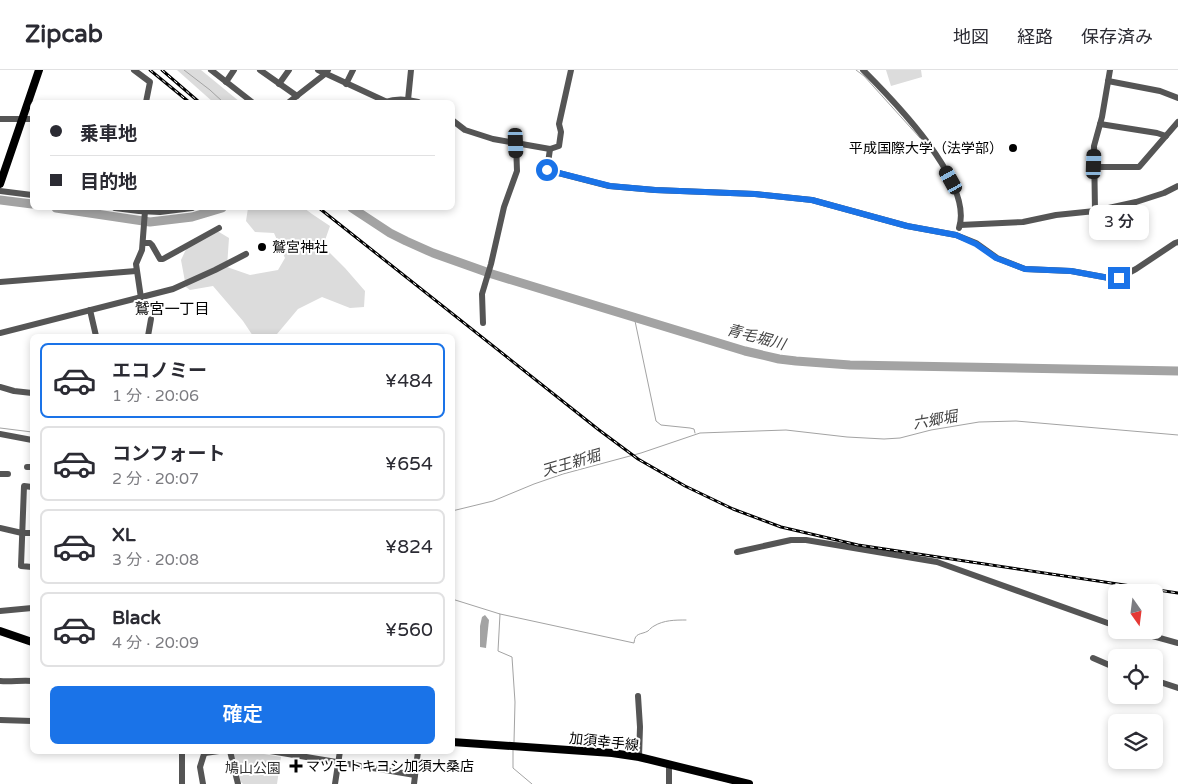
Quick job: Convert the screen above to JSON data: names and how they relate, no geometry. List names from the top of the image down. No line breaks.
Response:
{"streets":{"main road":["加須幸手線"]},"districts":["鷲宮一丁目"],"water":["青毛堀川","六郷堀","天王新堀"],"parks":["鳩山公園"],"places":{"other":["平成国際大学（法学部）","鷲宮神社"],"health":["マツモトキヨシ加須大桑店"]},"north":"bottom","page":{"header":"Zipcab","nav":["地図","経路","保存済み"],"banner":["乗車地","目的地"],"bubble":"3 分","list":[{"name":"エコノミー","note":"1 分 · 20:06","value":"¥484"},{"name":"コンフォート","note":"2 分 · 20:07","value":"¥654"},{"name":"XL","note":"3 分 · 20:08","value":"¥824"},{"name":"Black","note":"4 分 · 20:09","value":"¥560"}],"buttons":"確定"}}
